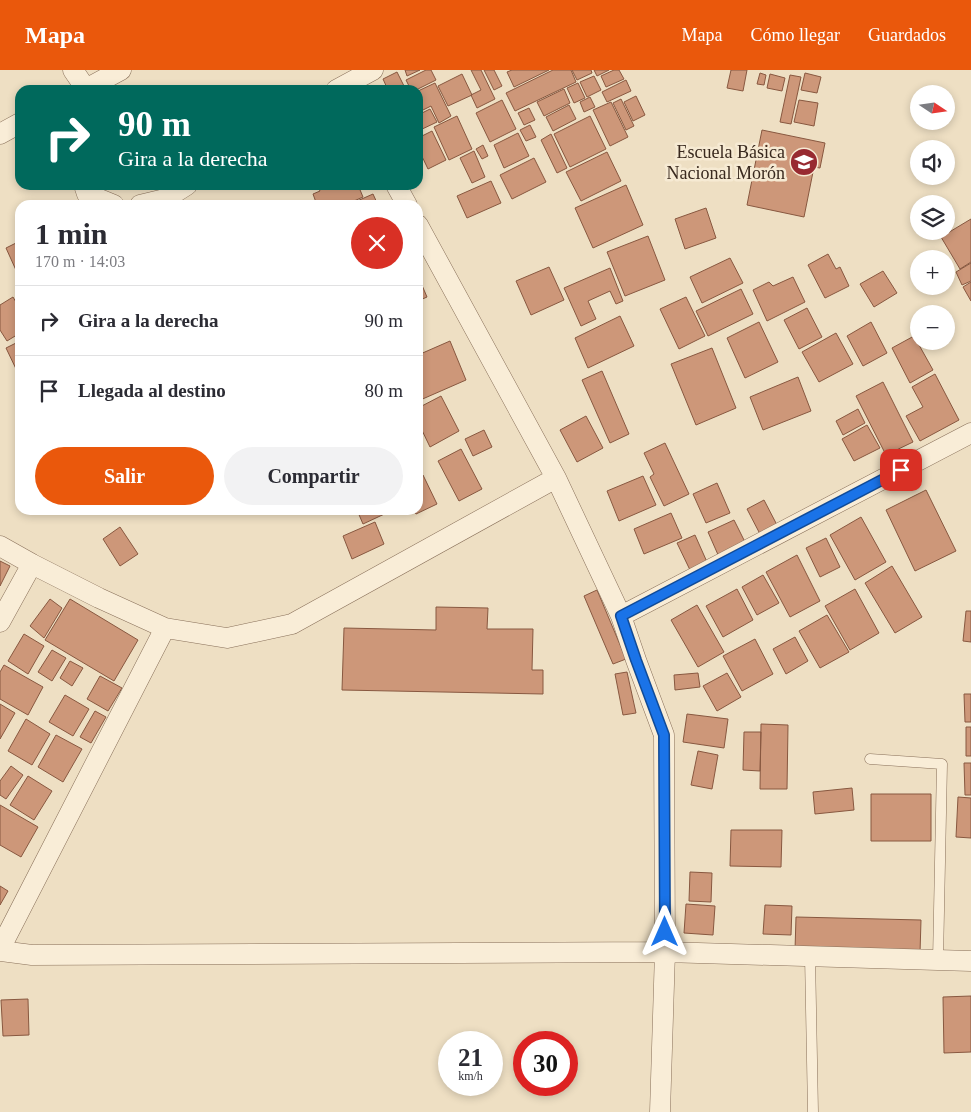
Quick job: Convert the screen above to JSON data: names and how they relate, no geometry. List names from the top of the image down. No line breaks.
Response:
{"places":{"school or university":["Escuela Básica Nacional Morón"]},"north":"right","page":{"header":"Mapa","nav":["Mapa","Cómo llegar","Guardados"],"map_buttons":["+","−"],"turn":["90 m","Gira a la derecha"],"heading":["1 min","170 m · 14:03"],"list":[{"name":"Gira a la derecha","value":"90 m"},{"name":"Llegada al destino","value":"80 m"}],"buttons":["Salir","Compartir"],"speed":"21 km/h","limit":"30"}}
